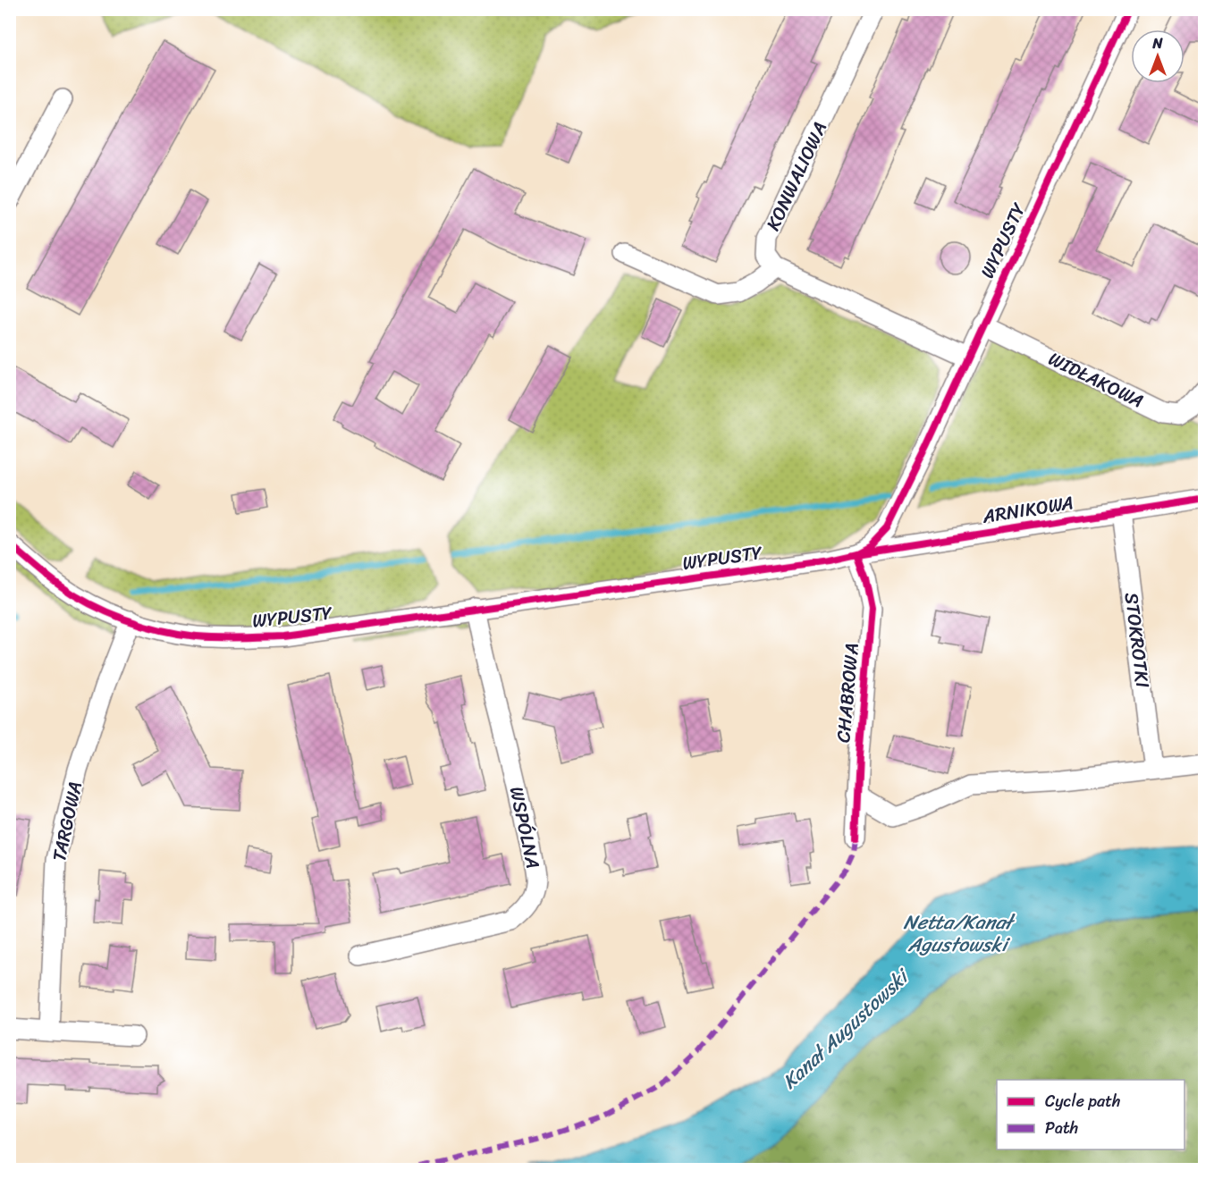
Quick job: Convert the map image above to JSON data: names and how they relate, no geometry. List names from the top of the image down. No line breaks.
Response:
{"streets":{"street":["KONWALIOWA","WYPUSTY","WIDŁAKOWA","ARNIKOWA","STOKROTKI","CHABROWA","TARGOWA","WSPÓLNA"]},"crossings":[["WYPUSTY","WIDŁAKOWA"],["WYPUSTY","ARNIKOWA"],["WYPUSTY","CHABROWA"],["WYPUSTY","TARGOWA"],["WYPUSTY","WSPÓLNA"],["ARNIKOWA","STOKROTKI"],["ARNIKOWA","CHABROWA"]],"water":["Netta/Kanał Agustowski","Kanał Augustowski"],"legend":["Cycle path","Path"],"north":"top"}
